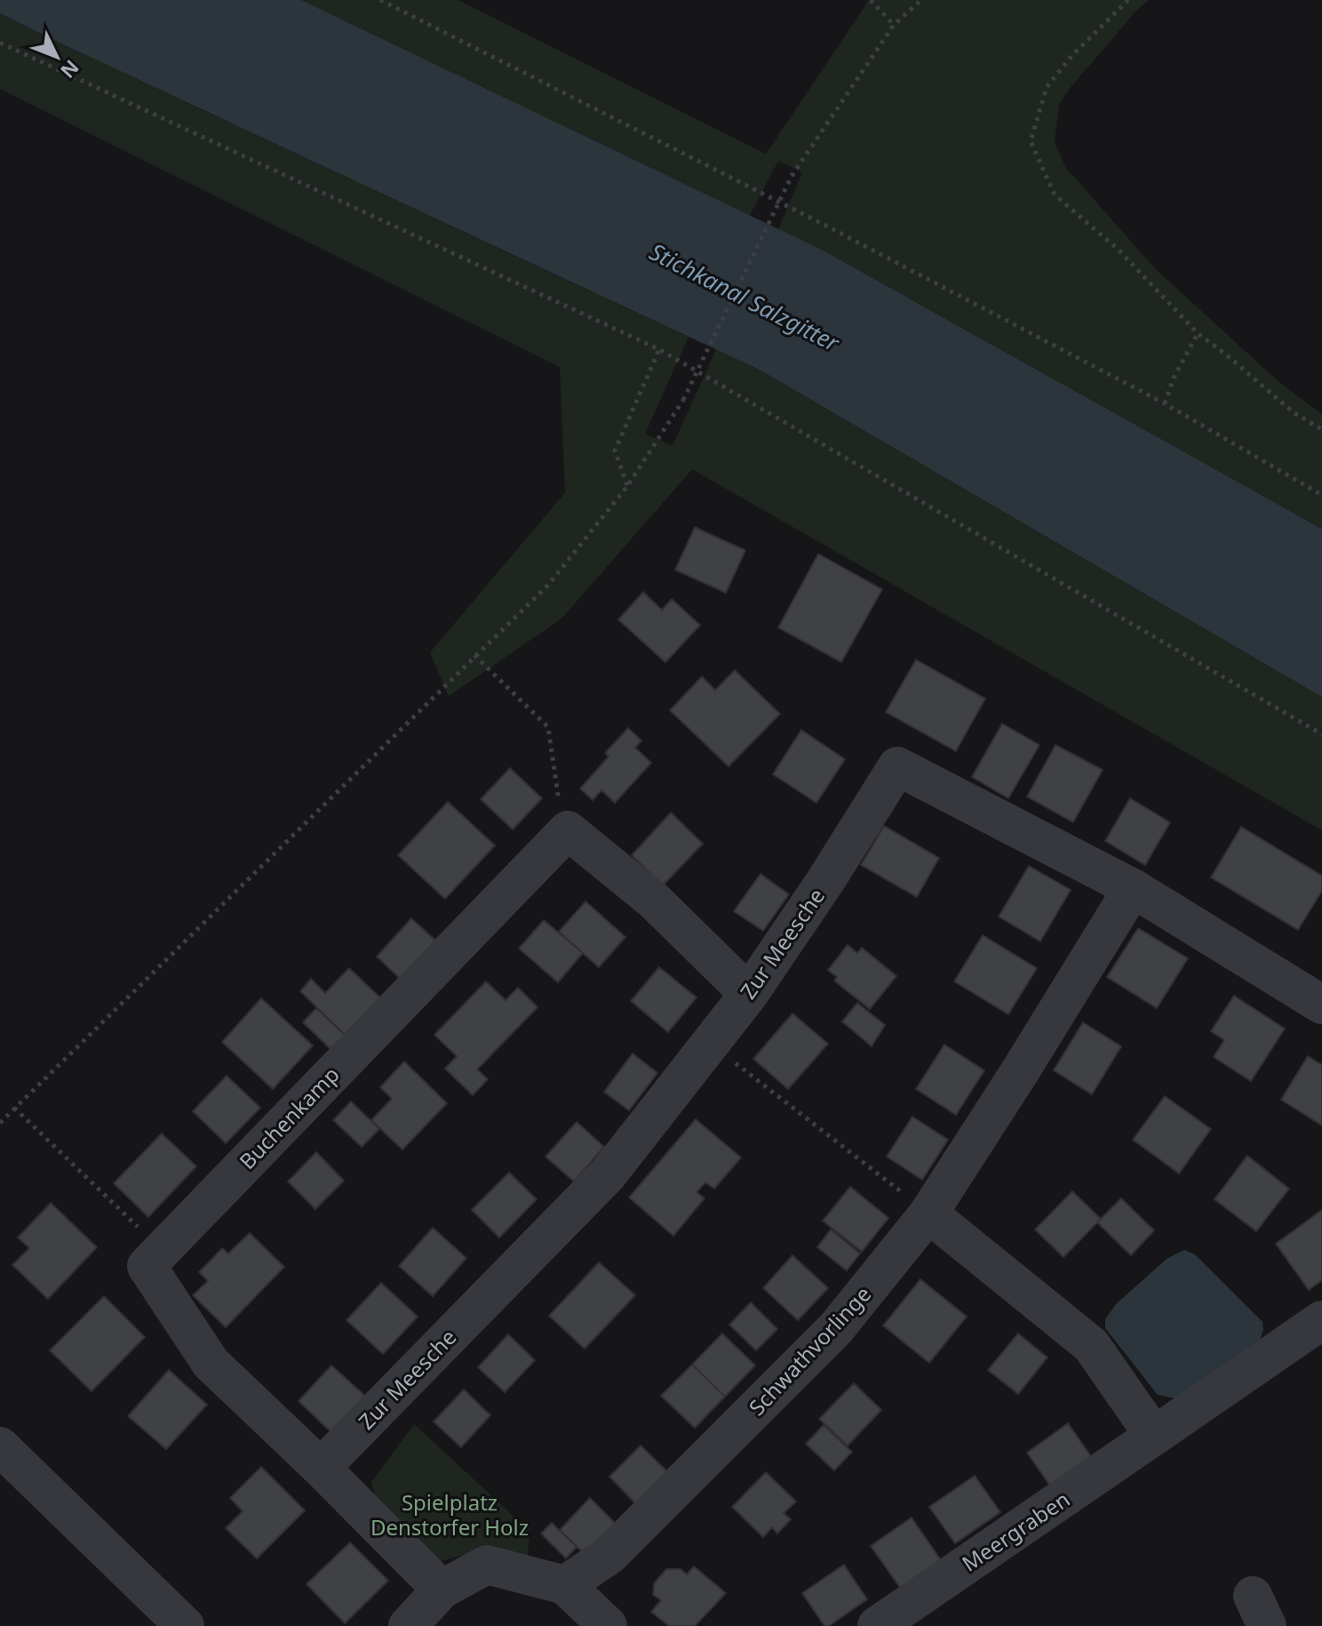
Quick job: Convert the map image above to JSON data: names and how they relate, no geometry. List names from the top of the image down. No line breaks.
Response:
{"streets":{"street":["Zur Meesche","Buchenkamp","Schwathvorlinge","Meergraben"]},"crossings":[["Zur Meesche","Schwathvorlinge"]],"water":["Stichkanal Salzgitter"],"parks":["Spielplatz Denstorfer Holz"],"north":"bottom right"}
